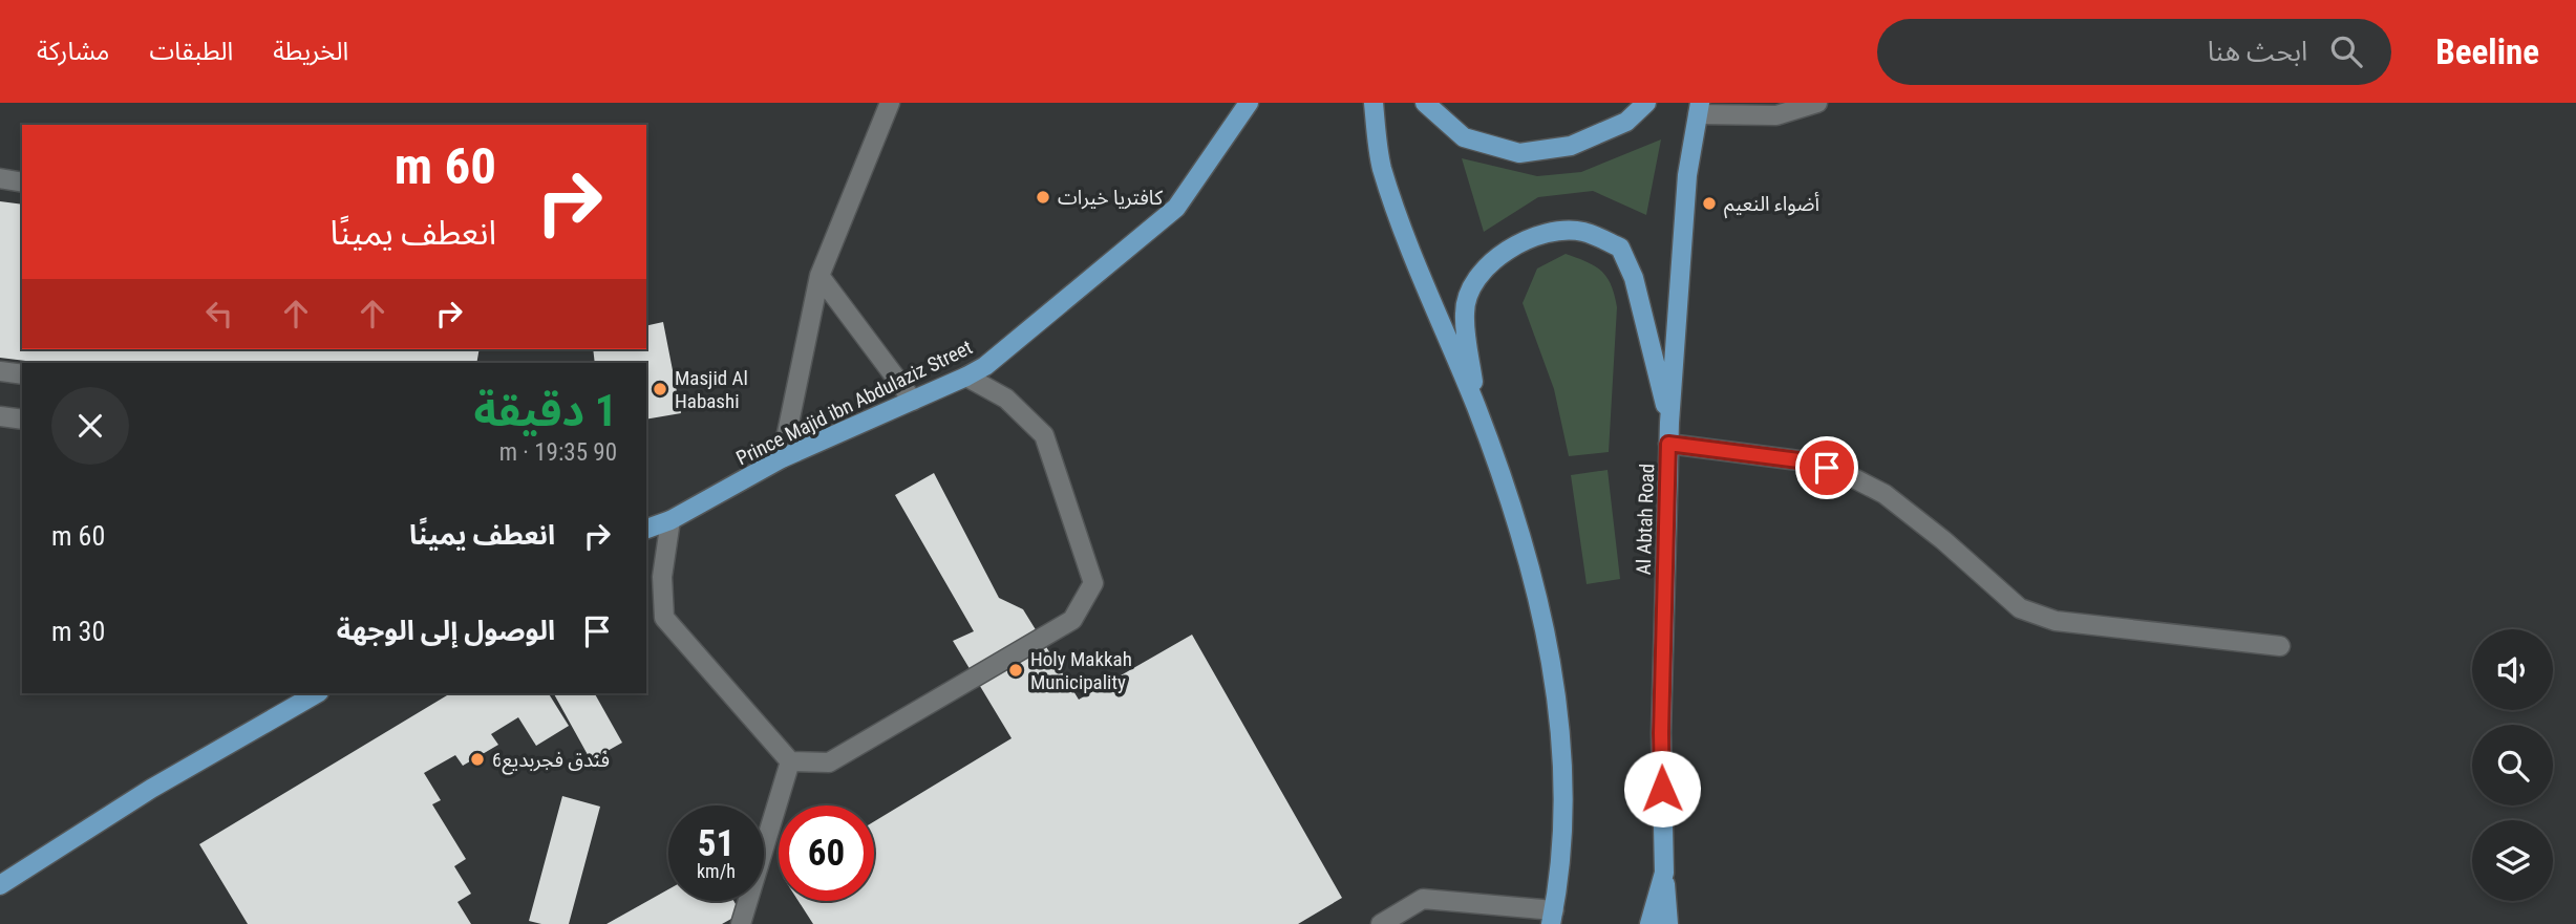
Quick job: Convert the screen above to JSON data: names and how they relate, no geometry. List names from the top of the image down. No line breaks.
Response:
{"streets":{"main road":["Prince Majid ibn Abdulaziz Street","Al Abtah Road"]},"places":["كافتريا خيرات","أضواء النعيم","Masjid Al Habashi","Holy Makkah Municipality","فندق فجربديع6"],"page":{"header":"Beeline","search":"ابحث هنا","nav":["الخريطة","الطبقات","مشاركة"],"turn":["60 m","انعطف يمينًا"],"heading":["1 دقيقة","90 m · 19:35"],"list":[{"name":"انعطف يمينًا","value":"60 m"},{"name":"الوصول إلى الوجهة","value":"30 m"}],"speed":"51 km/h","limit":"60"}}
